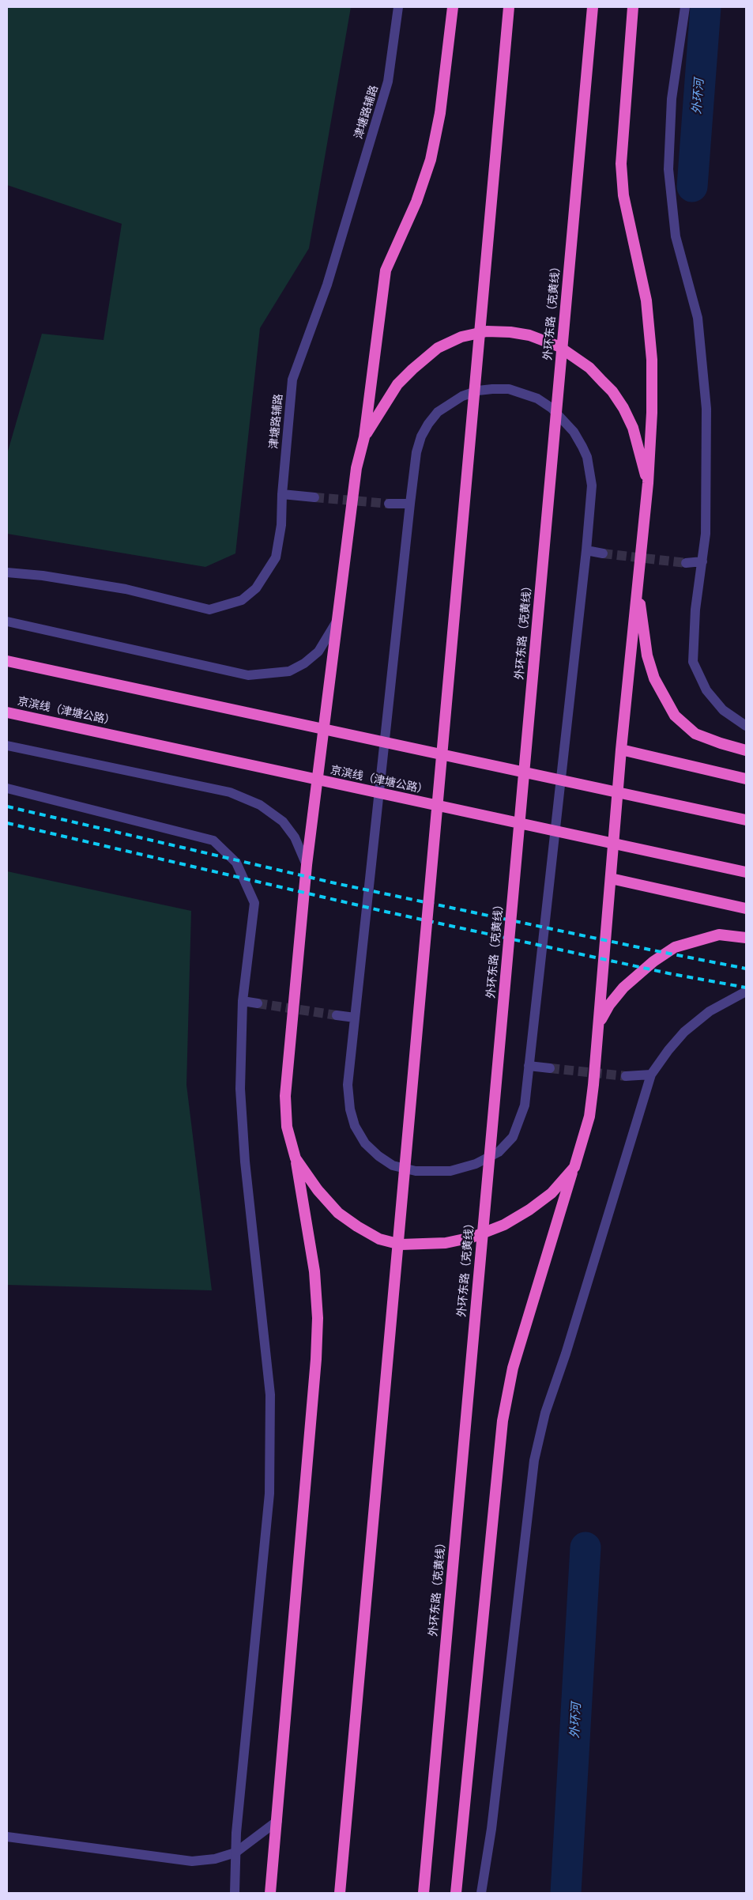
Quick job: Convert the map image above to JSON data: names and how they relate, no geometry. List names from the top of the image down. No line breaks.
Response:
{"streets":{"highway":["外环东路（克黄线）","京滨线（津塘公路）"],"street":["津塘路辅路"]},"water":["外环河"]}
